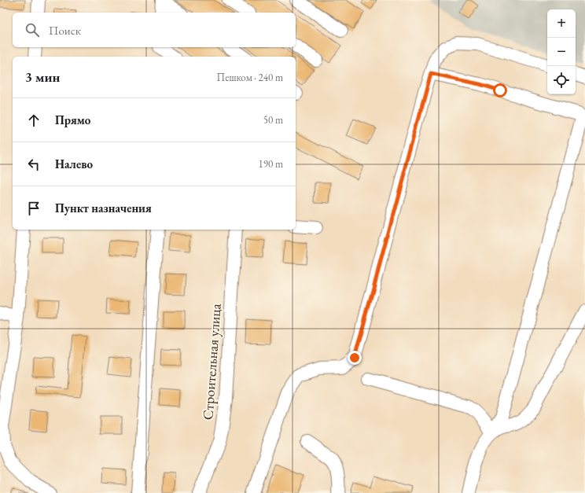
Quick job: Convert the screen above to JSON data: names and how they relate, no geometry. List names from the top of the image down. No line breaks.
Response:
{"streets":{"street":["Строительная улица"]},"page":{"map_buttons":["+","−"],"search":"Поиск","heading":["3 мин","Пешком · 240 m"],"list":[["Прямо","50 m"],["Налево","190 m"],"Пункт назначения"]}}
